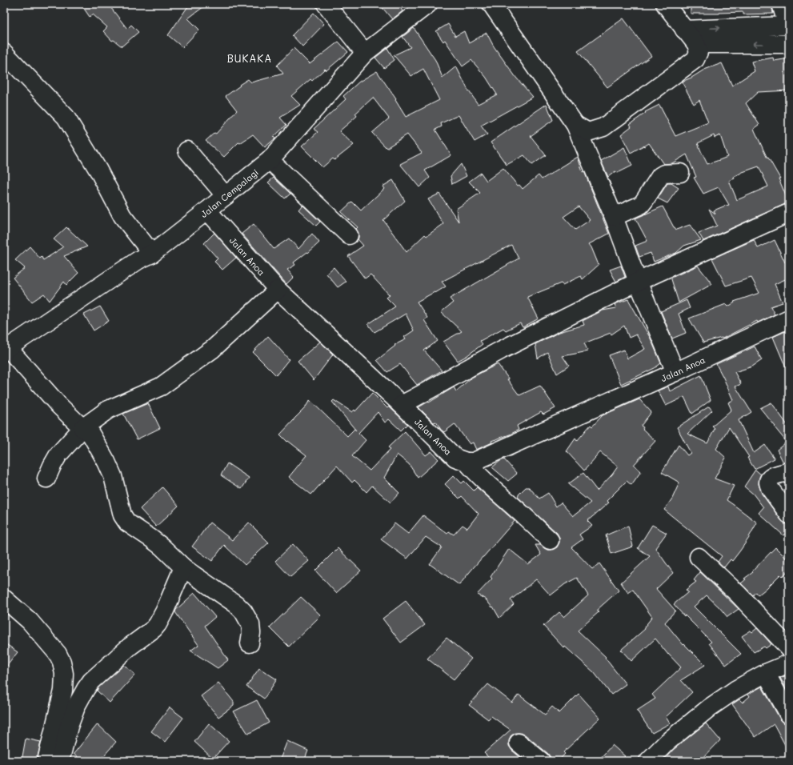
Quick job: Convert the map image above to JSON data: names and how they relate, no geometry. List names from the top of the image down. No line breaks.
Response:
{"streets":{"street":["Jalan Cempalagi","Jalan Anoa"]},"crossings":[["Jalan Cempalagi","Jalan Anoa"]],"districts":["BUKAKA"]}
